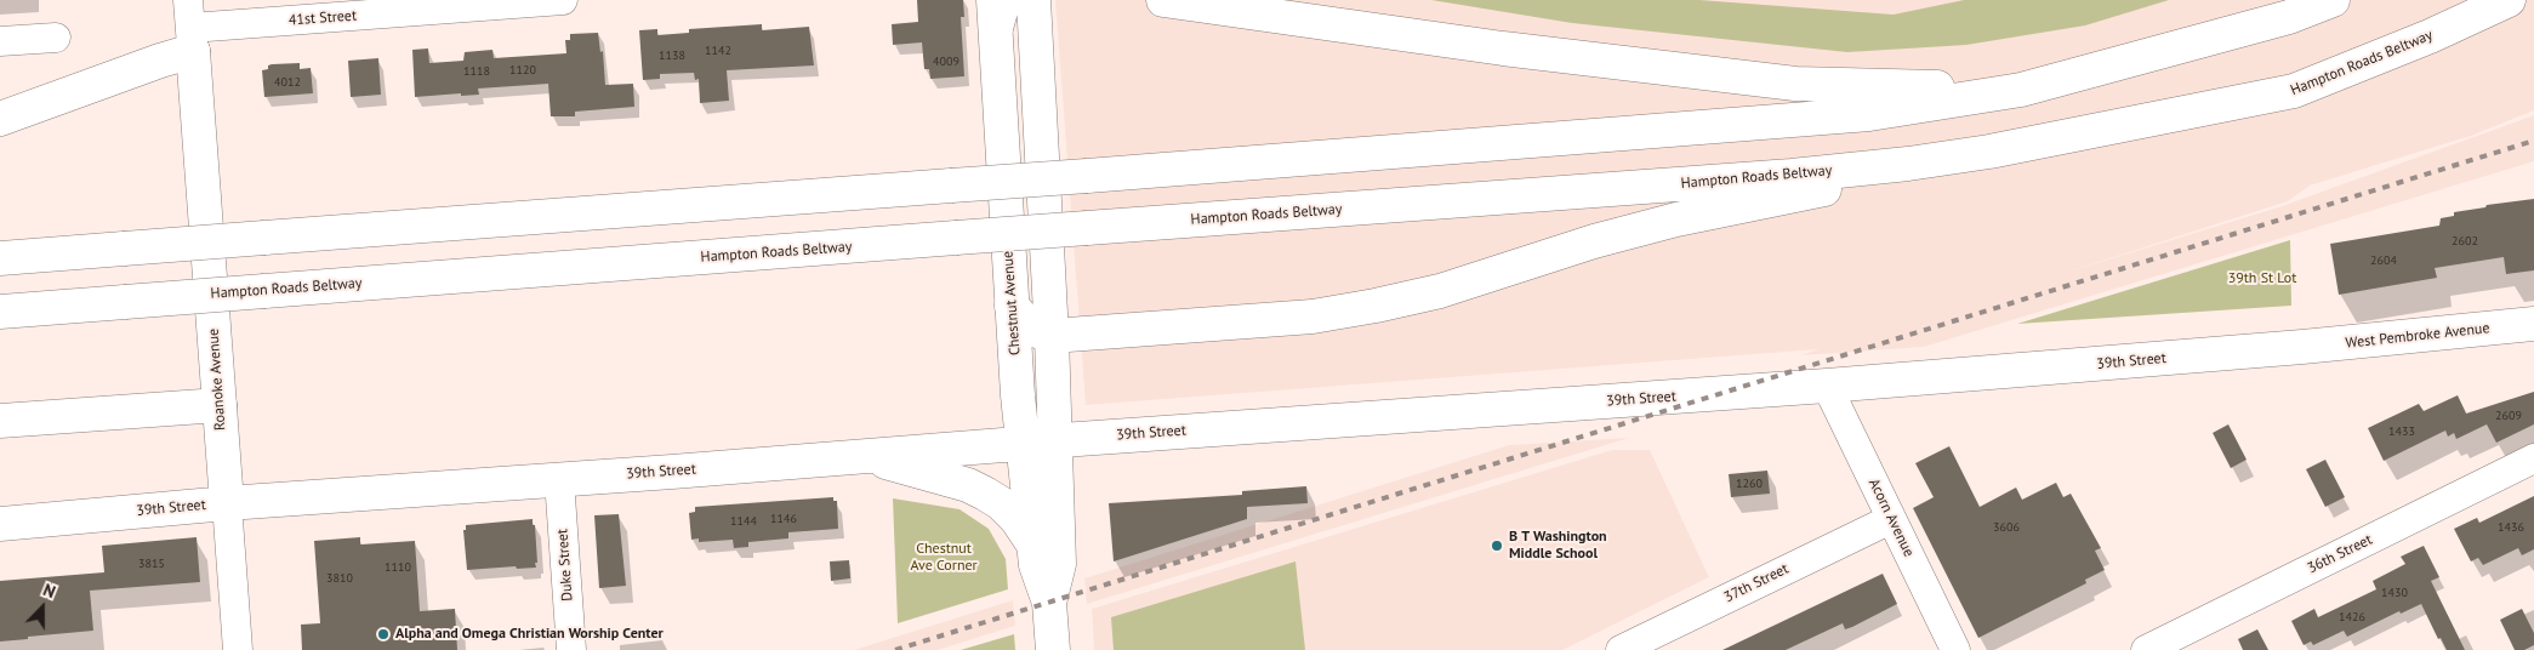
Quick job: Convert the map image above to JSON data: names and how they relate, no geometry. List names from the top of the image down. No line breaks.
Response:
{"streets":{"main road":["Hampton Roads Beltway","Chestnut Avenue","West Pembroke Avenue","39th Street","Roanoke Avenue"],"street":["41st Street","Acorn Avenue","36th Street","Duke Street","37th Street"]},"crossings":[["41st Street","Roanoke Avenue"],["Chestnut Avenue","39th Street"],["West Pembroke Avenue","39th Street"],["39th Street","Roanoke Avenue"],["39th Street","Acorn Avenue"],["39th Street","Duke Street"],["Acorn Avenue","37th Street"]],"parks":["39th St Lot","Chestnut Ave Corner"],"places":["B T Washington Middle School","Alpha and Omega Christian Worship Center"],"house_numbers":["1142","1138","4009","1120","1118","4012","2602","2604","2609","1433","1260","1146","1144","3606","1436","3815","1110","3810","1430","1426"],"north":"top"}
